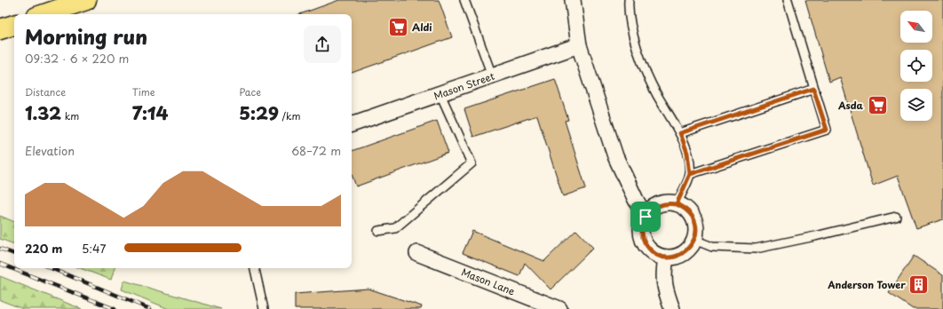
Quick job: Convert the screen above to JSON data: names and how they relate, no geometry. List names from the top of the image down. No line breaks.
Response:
{"streets":{"street":["Mason Street","Mason Lane"]},"places":{"supermarket":["Aldi","Asda"],"building":["Anderson Tower"]},"north":"top left","page":{"heading":["Morning run","09:32 · 6 × 220 m"],"stats":[["Distance","1.32 km"],["Time","7:14"],["Pace","5:29 /km"]],"chart":["Elevation","68–72 m"],"list":[{"name":"220 m","note":"5:47"}]}}
